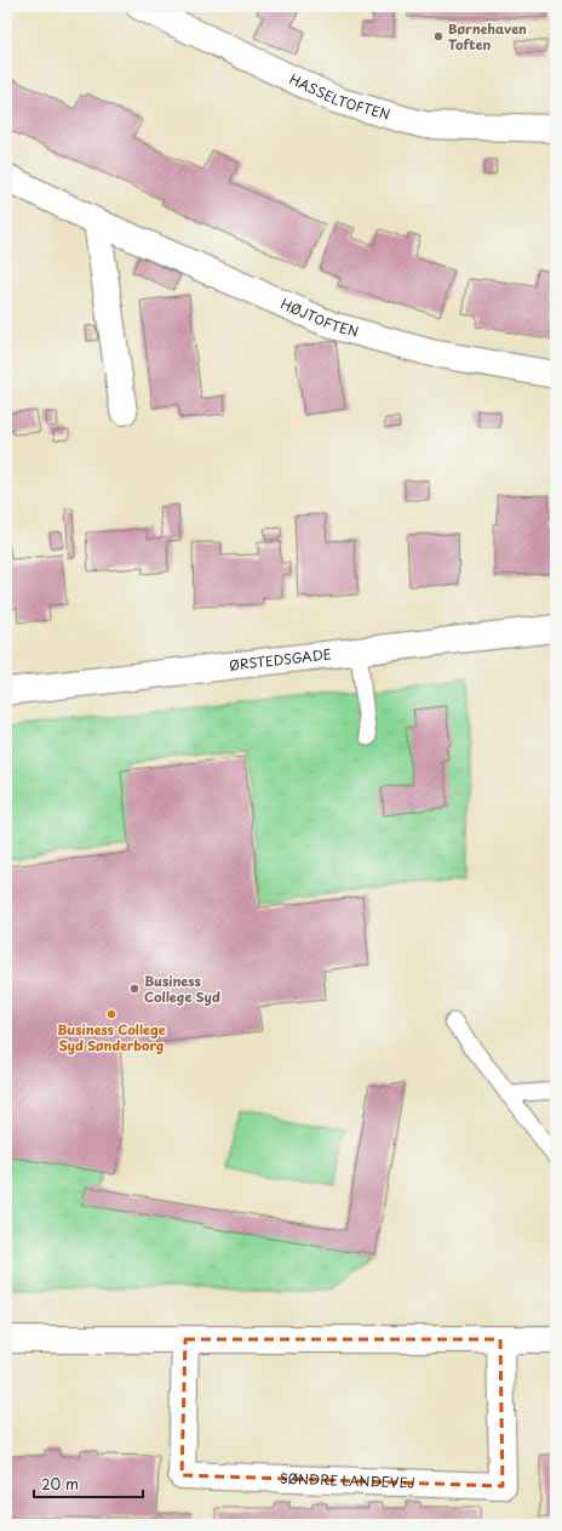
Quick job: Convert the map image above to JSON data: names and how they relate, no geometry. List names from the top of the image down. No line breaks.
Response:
{"streets":{"street":["HASSELTOFTEN","HØJTOFTEN","ØRSTEDSGADE","SØNDRE LANDEVEJ"]},"places":["Børnehaven Toften","Business College Syd","Business College Syd Sønderborg"],"scale_bar":"20 m"}
